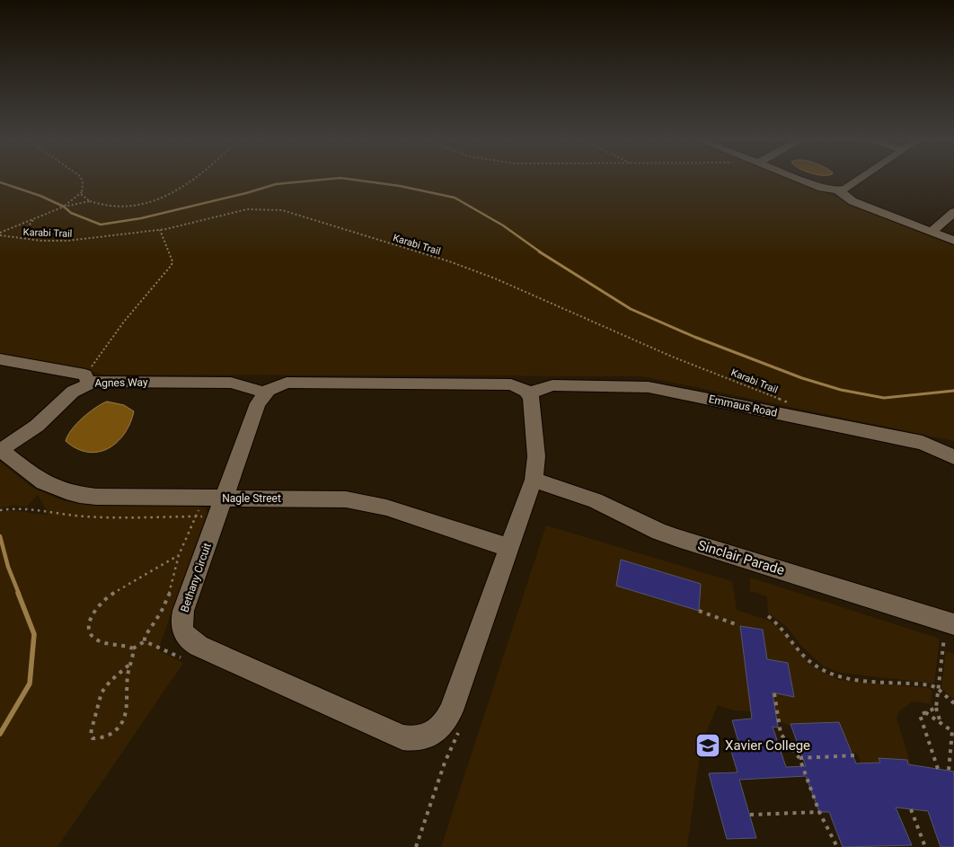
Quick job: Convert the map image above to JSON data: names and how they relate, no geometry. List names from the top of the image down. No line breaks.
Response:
{"streets":{"street":["Agnes Way","Emmaus Road","Nagle Street","Sinclair Parade","Bethany Circuit"],"path":["Karabi Trail"]},"crossings":[["Agnes Way","Nagle Street"],["Agnes Way","Bethany Circuit"],["Emmaus Road","Bethany Circuit"],["Nagle Street","Bethany Circuit"],["Sinclair Parade","Bethany Circuit"]],"places":{"school or university":["Xavier College"]}}
